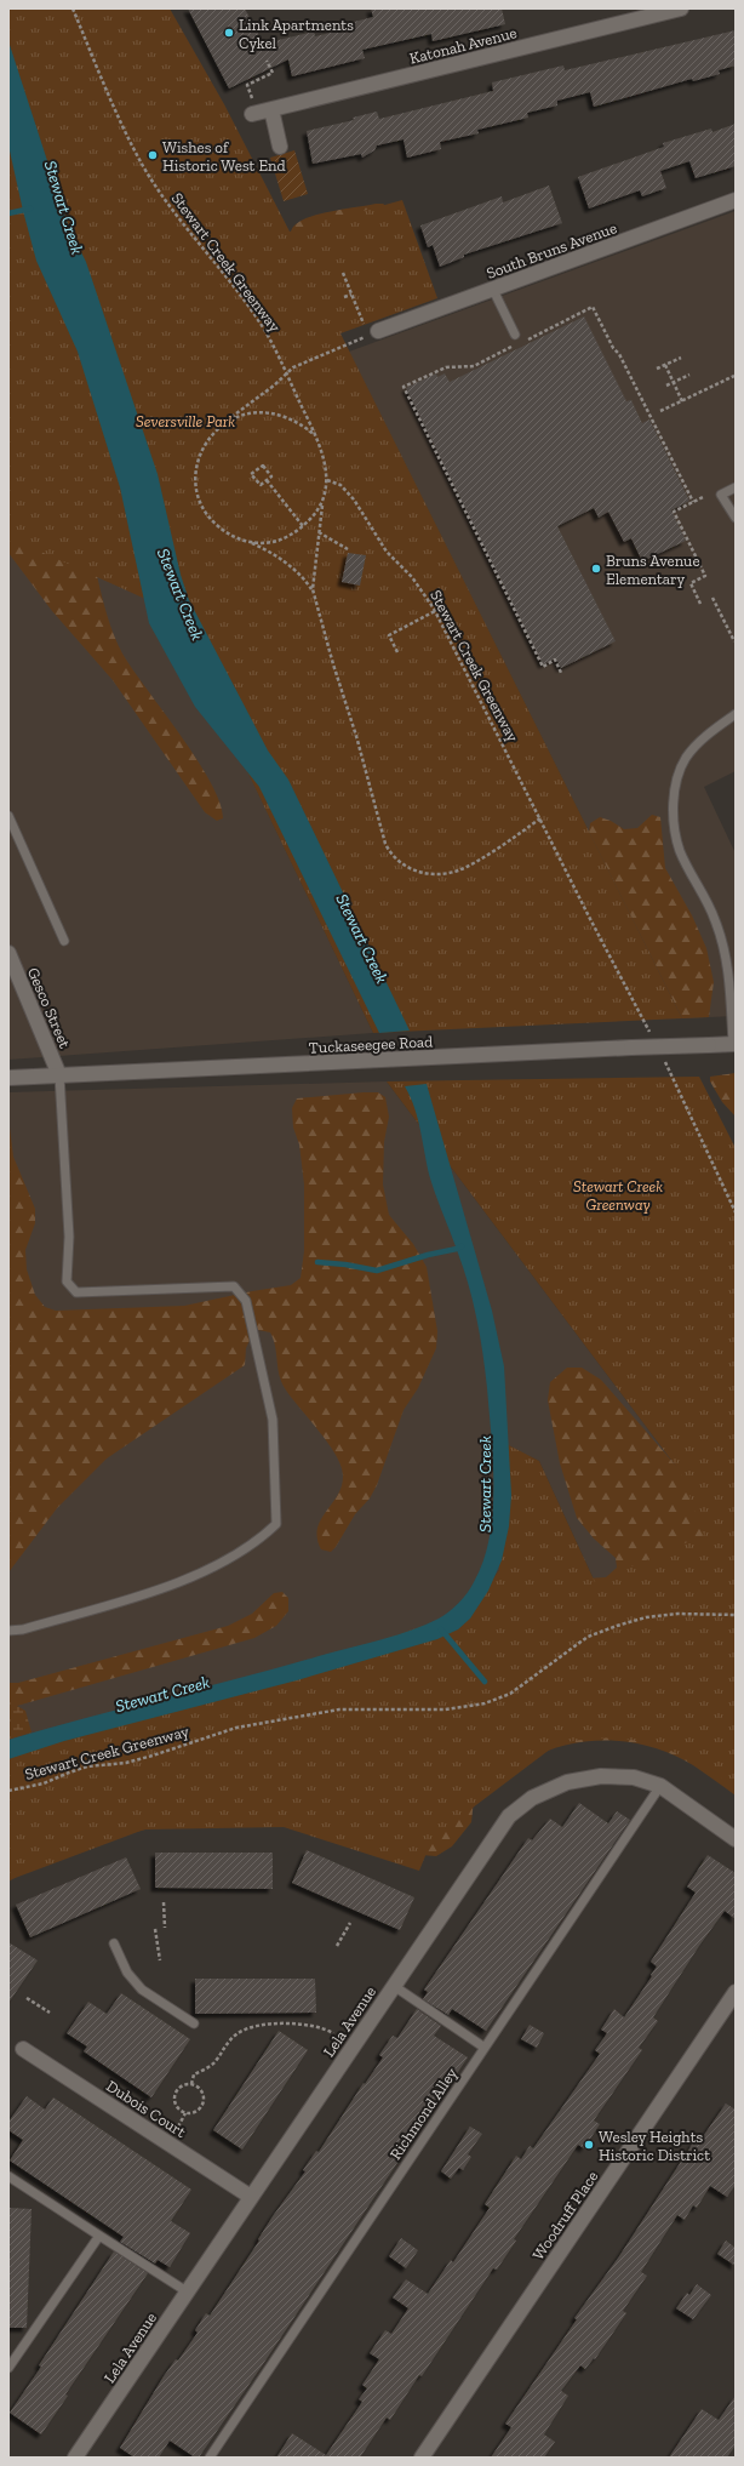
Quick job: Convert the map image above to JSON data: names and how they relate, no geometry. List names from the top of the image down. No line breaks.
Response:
{"streets":{"street":["Katonah Avenue","South Bruns Avenue","Gesco Street","Tuckaseegee Road","Lela Avenue","Dubois Court","Woodruff Place"],"lane":["Richmond Alley"],"path":["Stewart Creek Greenway"]},"crossings":[["Gesco Street","Tuckaseegee Road"],["Lela Avenue","Dubois Court"],["Lela Avenue","Richmond Alley"]],"water":["Stewart Creek"],"parks":["Seversville Park","Stewart Creek Greenway"],"places":["Link Apartments Cykel","Wishes of Historic West End","Bruns Avenue Elementary","Wesley Heights Historic District"]}
